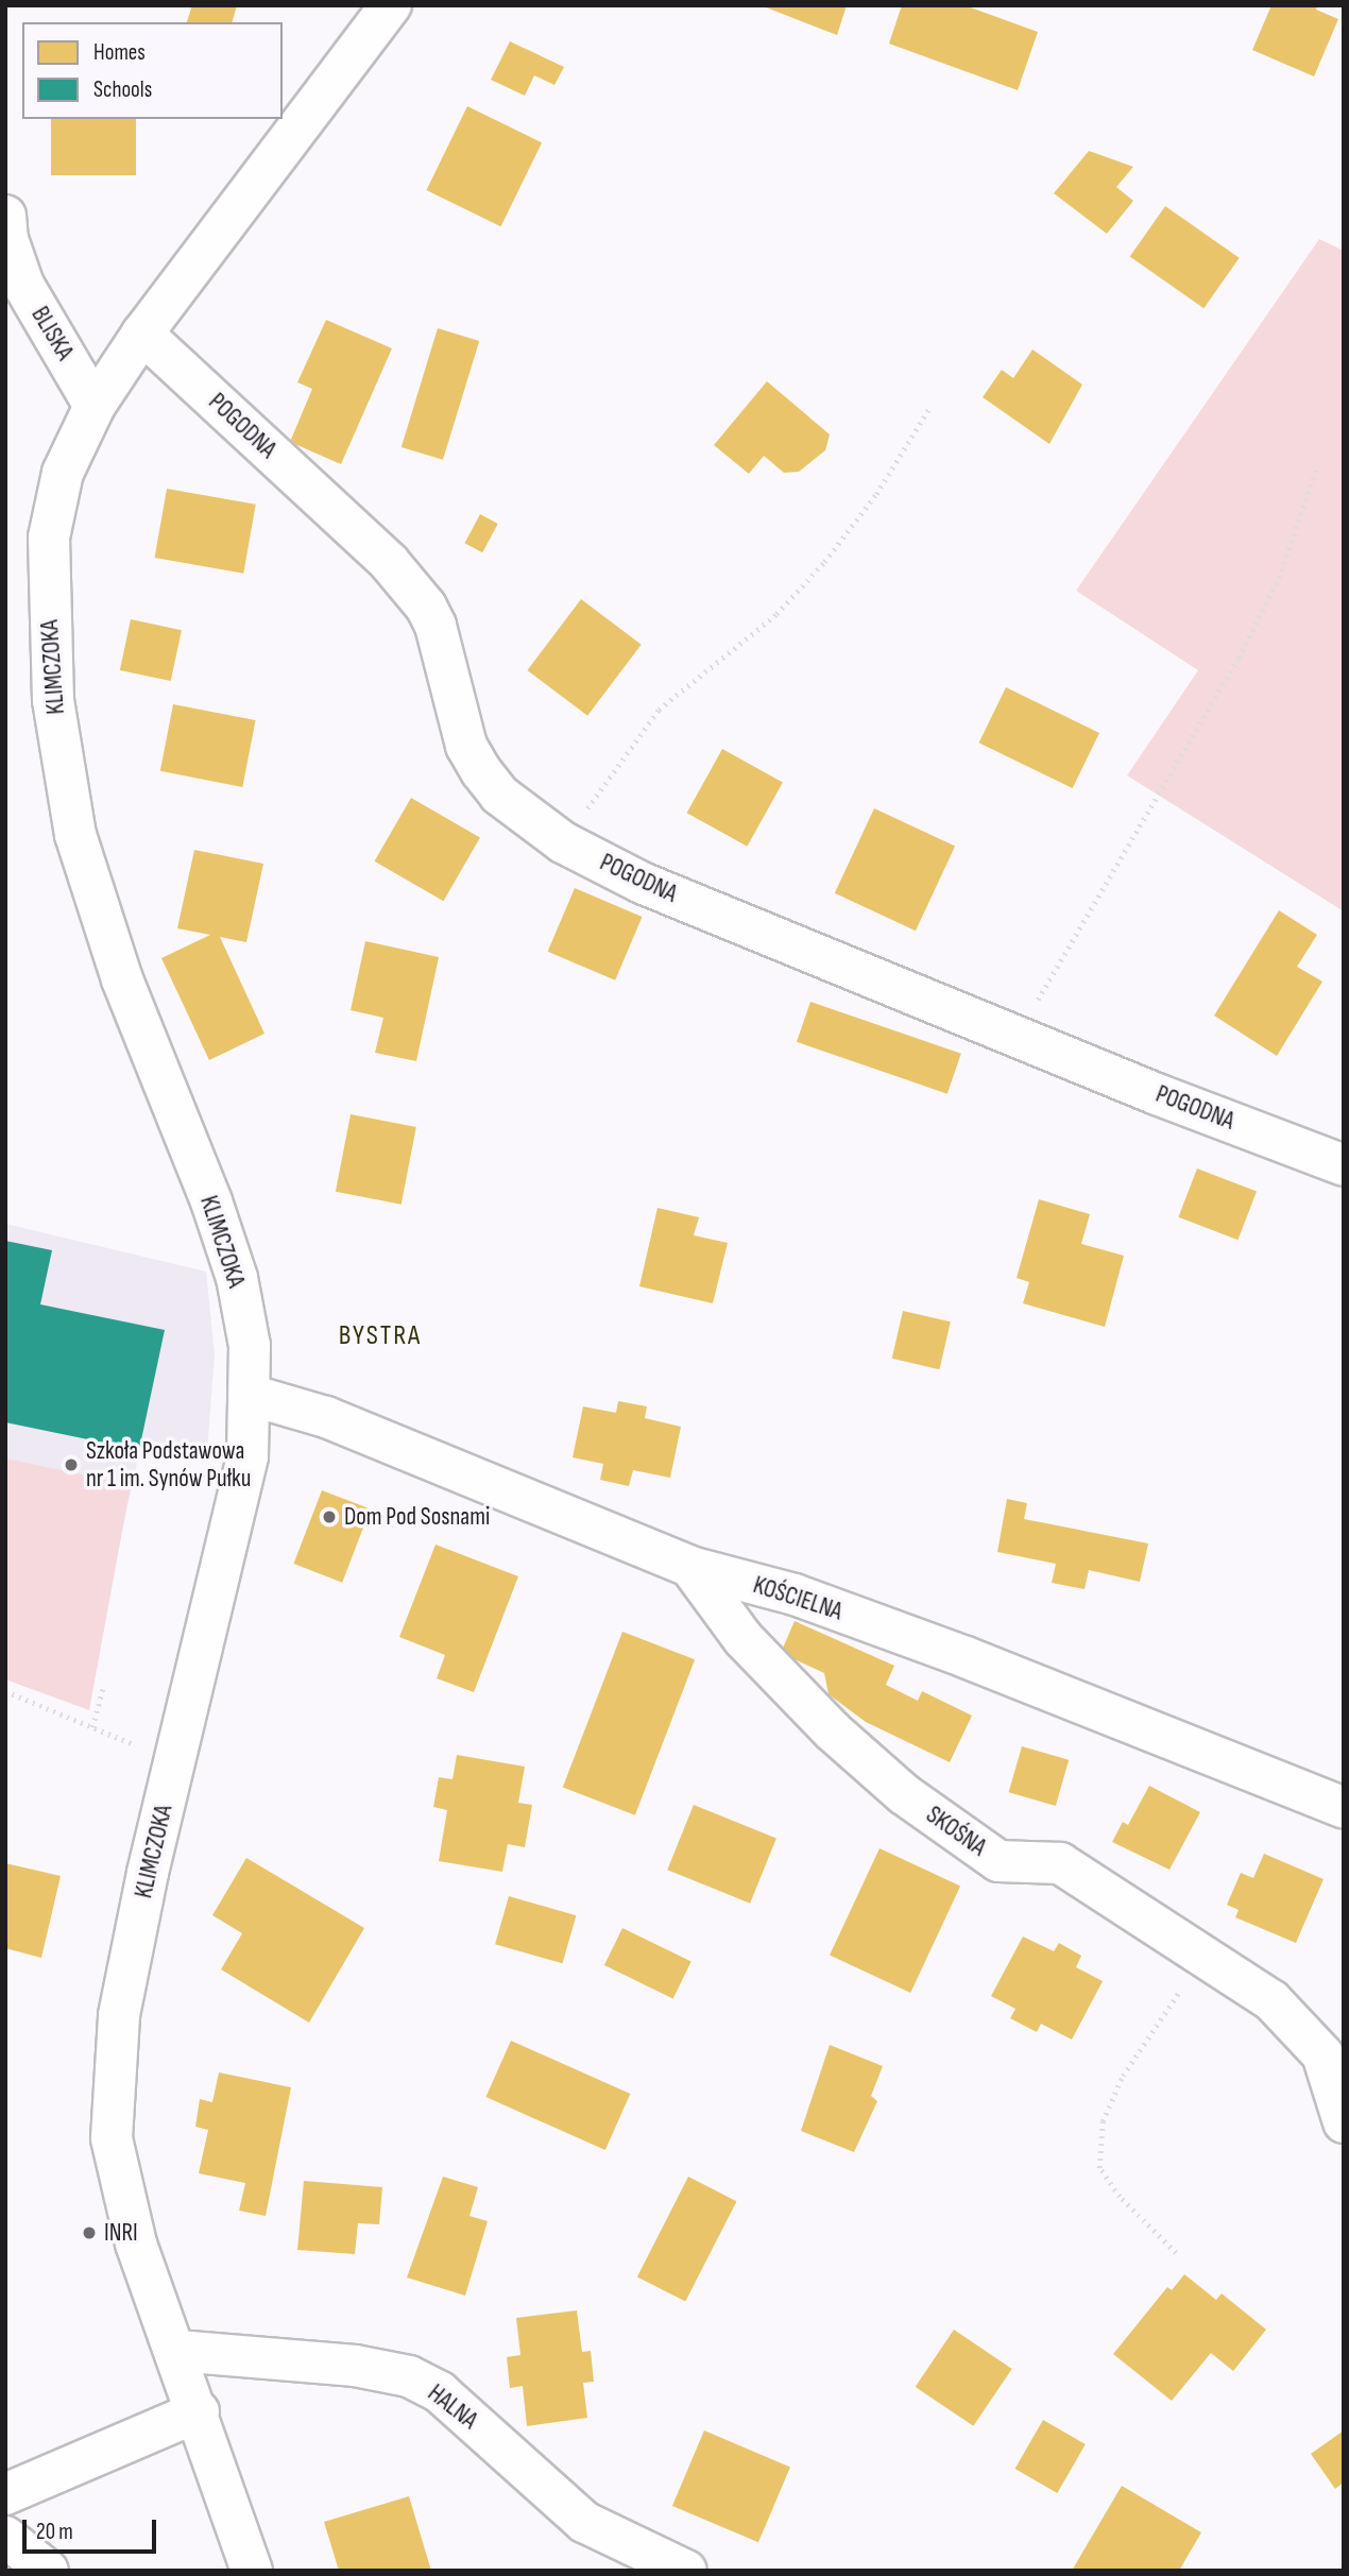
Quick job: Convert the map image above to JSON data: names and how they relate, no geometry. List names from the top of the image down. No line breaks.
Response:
{"streets":{"street":["BLISKA","POGODNA","KLIMCZOKA","KOŚCIELNA","SKOŚNA","HALNA"]},"crossings":[["BLISKA","KLIMCZOKA"],["POGODNA","KLIMCZOKA"],["KLIMCZOKA","KOŚCIELNA"],["KLIMCZOKA","HALNA"],["KOŚCIELNA","SKOŚNA"]],"districts":["BYSTRA"],"places":["Szkoła Podstawowa nr 1 im. Synów Pułku","Dom Pod Sosnami","INRI"],"legend":["Homes","Schools"],"scale_bar":"20 m"}
